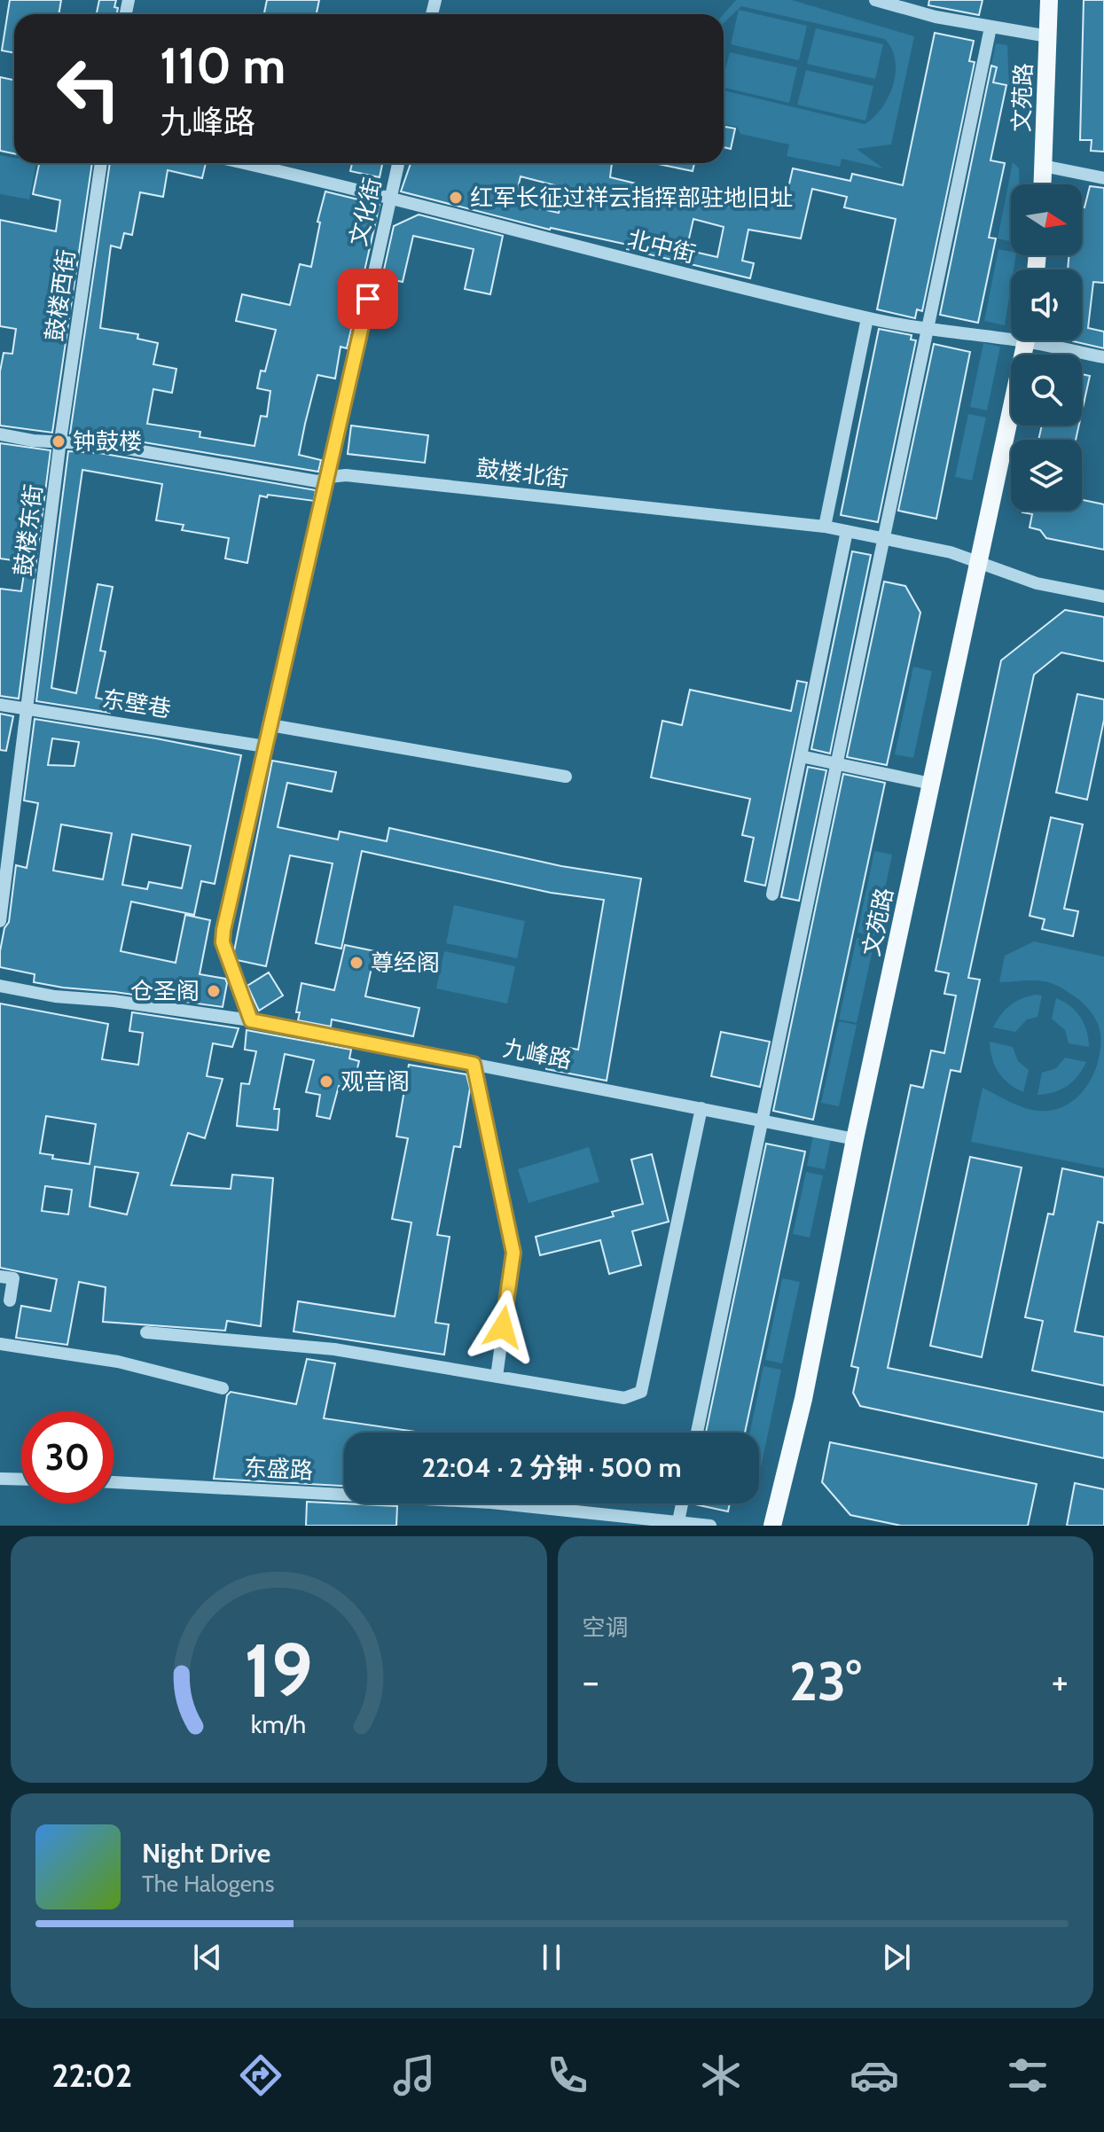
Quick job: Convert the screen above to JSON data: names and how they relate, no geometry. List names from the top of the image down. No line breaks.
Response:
{"streets":{"main road":["文苑路"],"street":["文化街","北中街","鼓楼西街","鼓楼北街","鼓楼东街","东壁巷","九峰路","东盛路"]},"crossings":[["文苑路","鼓楼北街"],["文苑路","九峰路"],["文化街","北中街"],["文化街","鼓楼北街"],["文化街","东壁巷"],["文化街","九峰路"],["鼓楼西街","鼓楼北街"],["鼓楼西街","鼓楼东街"],["鼓楼北街","鼓楼东街"],["鼓楼东街","东壁巷"]],"places":["红军长征过祥云指挥部驻地旧址","钟鼓楼","尊经阁","仓圣阁","观音阁"],"north":"right","page":{"turn":["110 m","九峰路"],"limit":"30","trip":"22:04 · 2 分钟 · 500 m","tile":"空调","heat":["−","23°","+"],"song":["Night Drive","The Halogens"],"tabs":"22:02","gauge":["19","km/h"]}}
